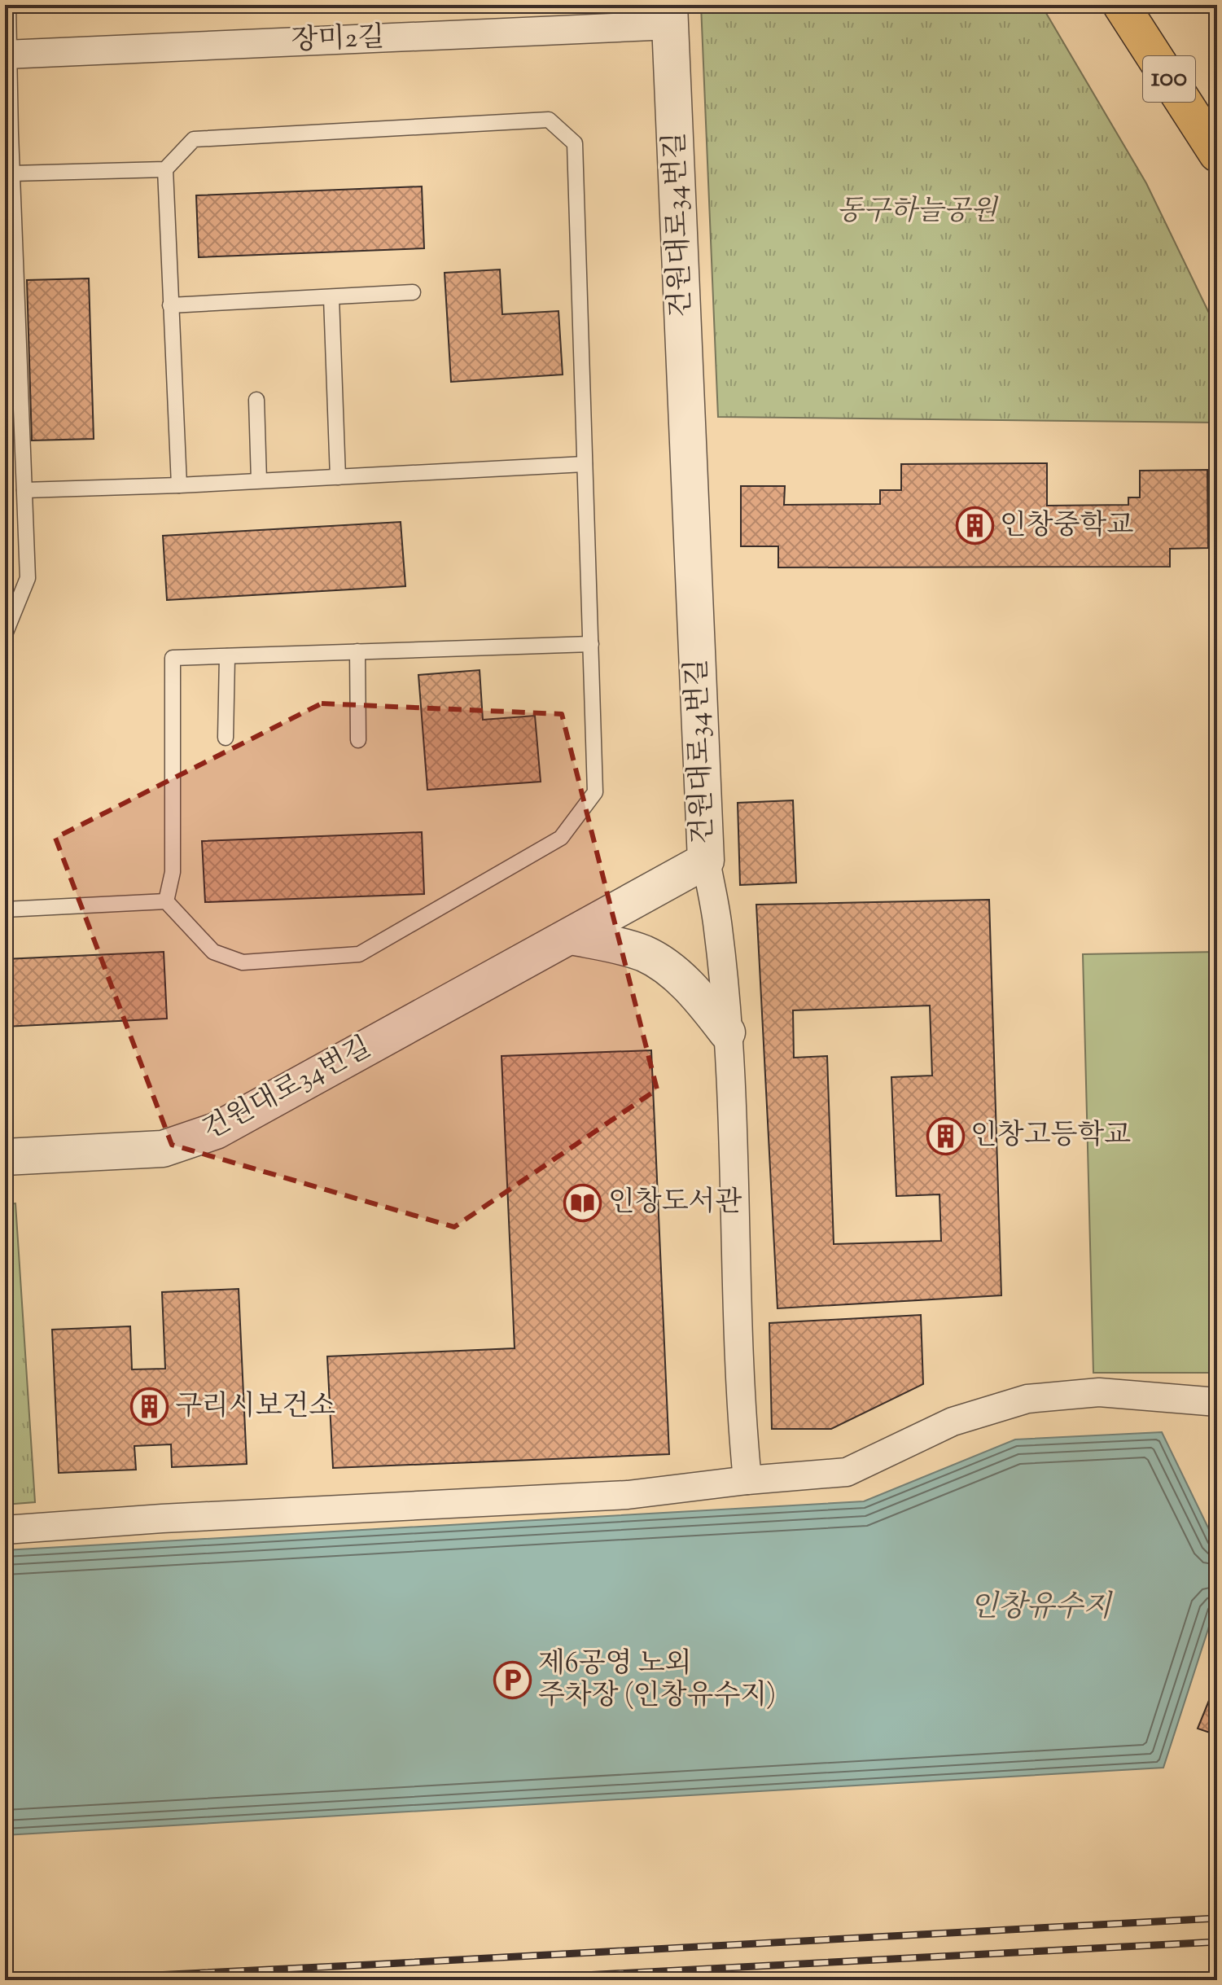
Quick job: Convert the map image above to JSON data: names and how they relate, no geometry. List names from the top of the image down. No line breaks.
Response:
{"streets":{"highway":["100"],"street":["장미2길","건원대로34번길"]},"crossings":[["장미2길","건원대로34번길"]],"water":["인창유수지"],"parks":["동구하늘공원"],"places":{"building":["인창중학교","인창고등학교","구리시보건소"],"library":["인창도서관"],"parking":["제6공영 노외 주차장 (인창유수지)"]}}
